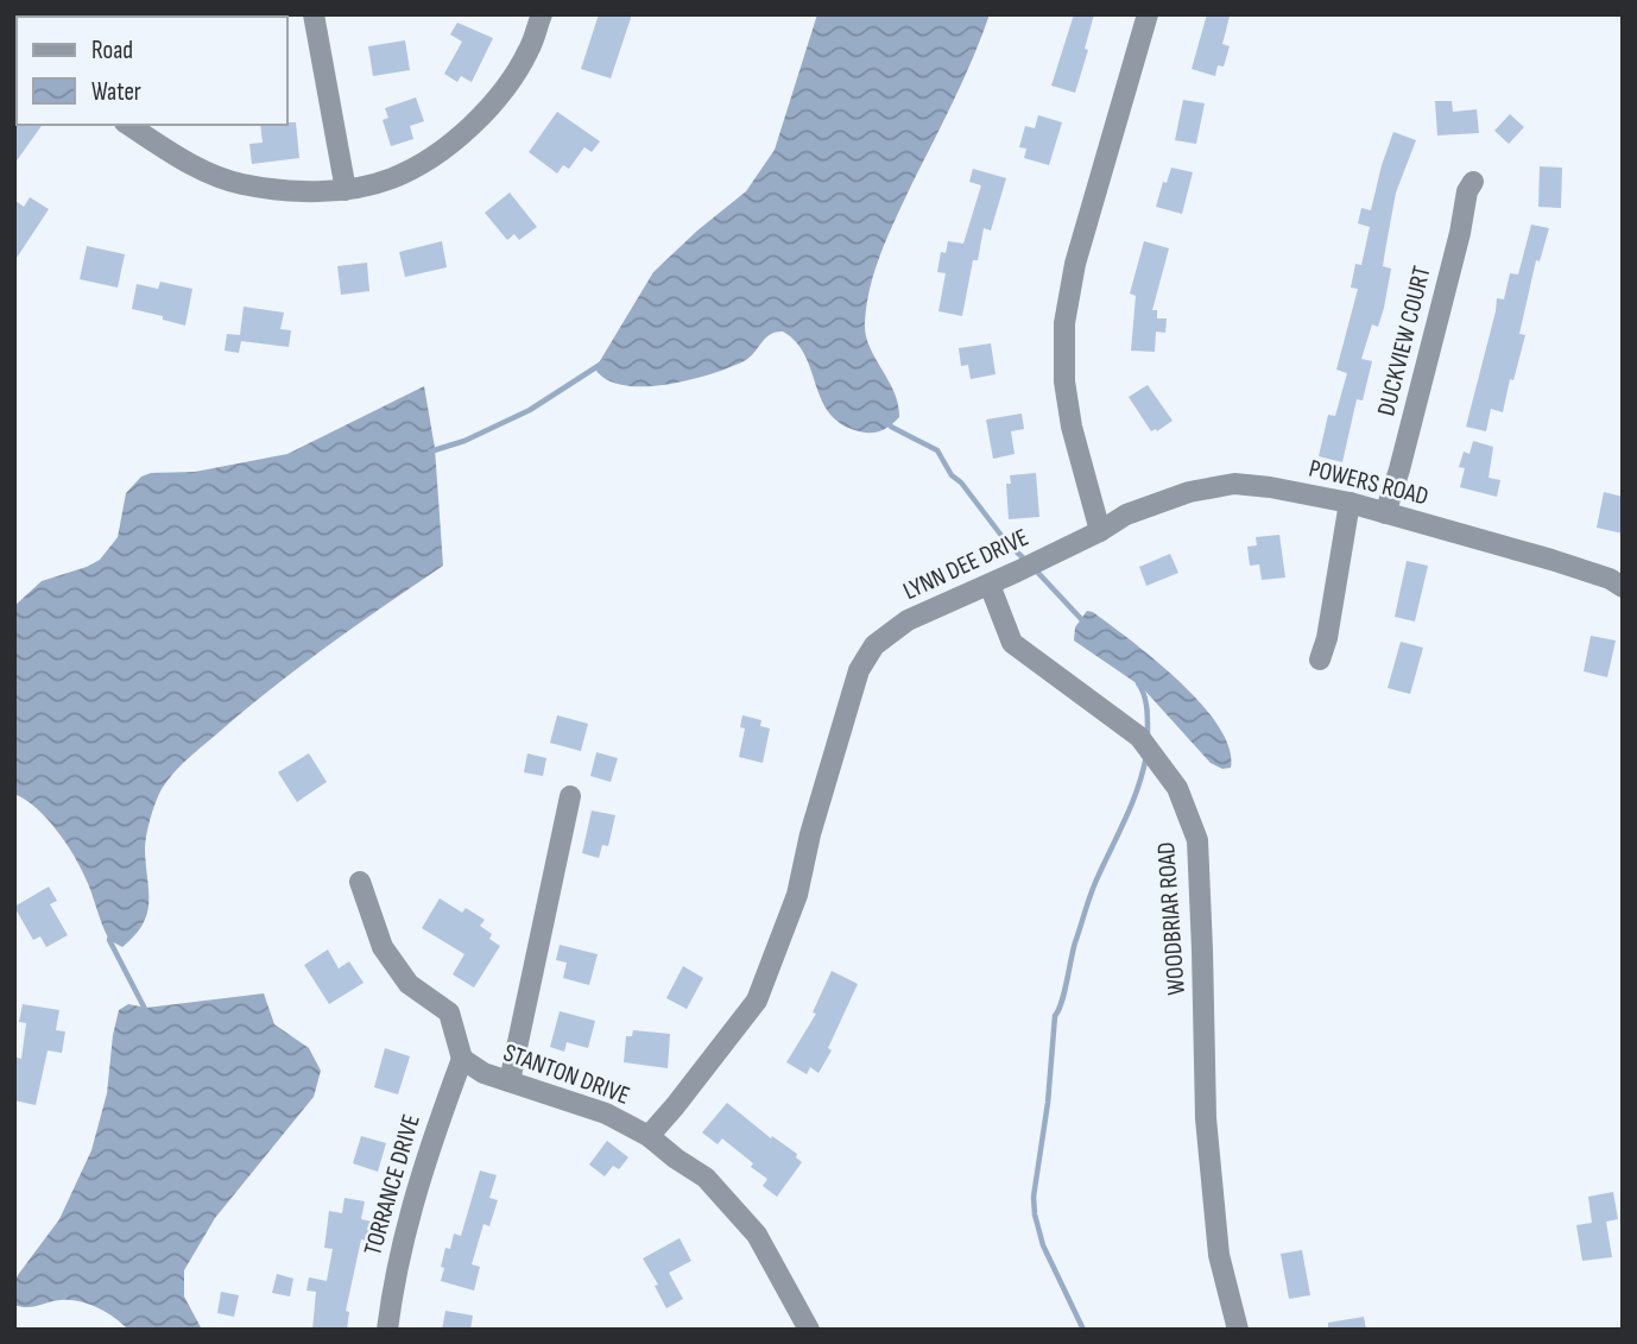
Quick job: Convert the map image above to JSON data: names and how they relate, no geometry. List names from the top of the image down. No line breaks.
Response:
{"streets":{"street":["DUCKVIEW COURT","POWERS ROAD","LYNN DEE DRIVE","WOODBRIAR ROAD","STANTON DRIVE","TORRANCE DRIVE"]},"crossings":[["DUCKVIEW COURT","POWERS ROAD"],["POWERS ROAD","LYNN DEE DRIVE"],["LYNN DEE DRIVE","WOODBRIAR ROAD"],["LYNN DEE DRIVE","STANTON DRIVE"],["STANTON DRIVE","TORRANCE DRIVE"]],"legend":["Road","Water"]}
